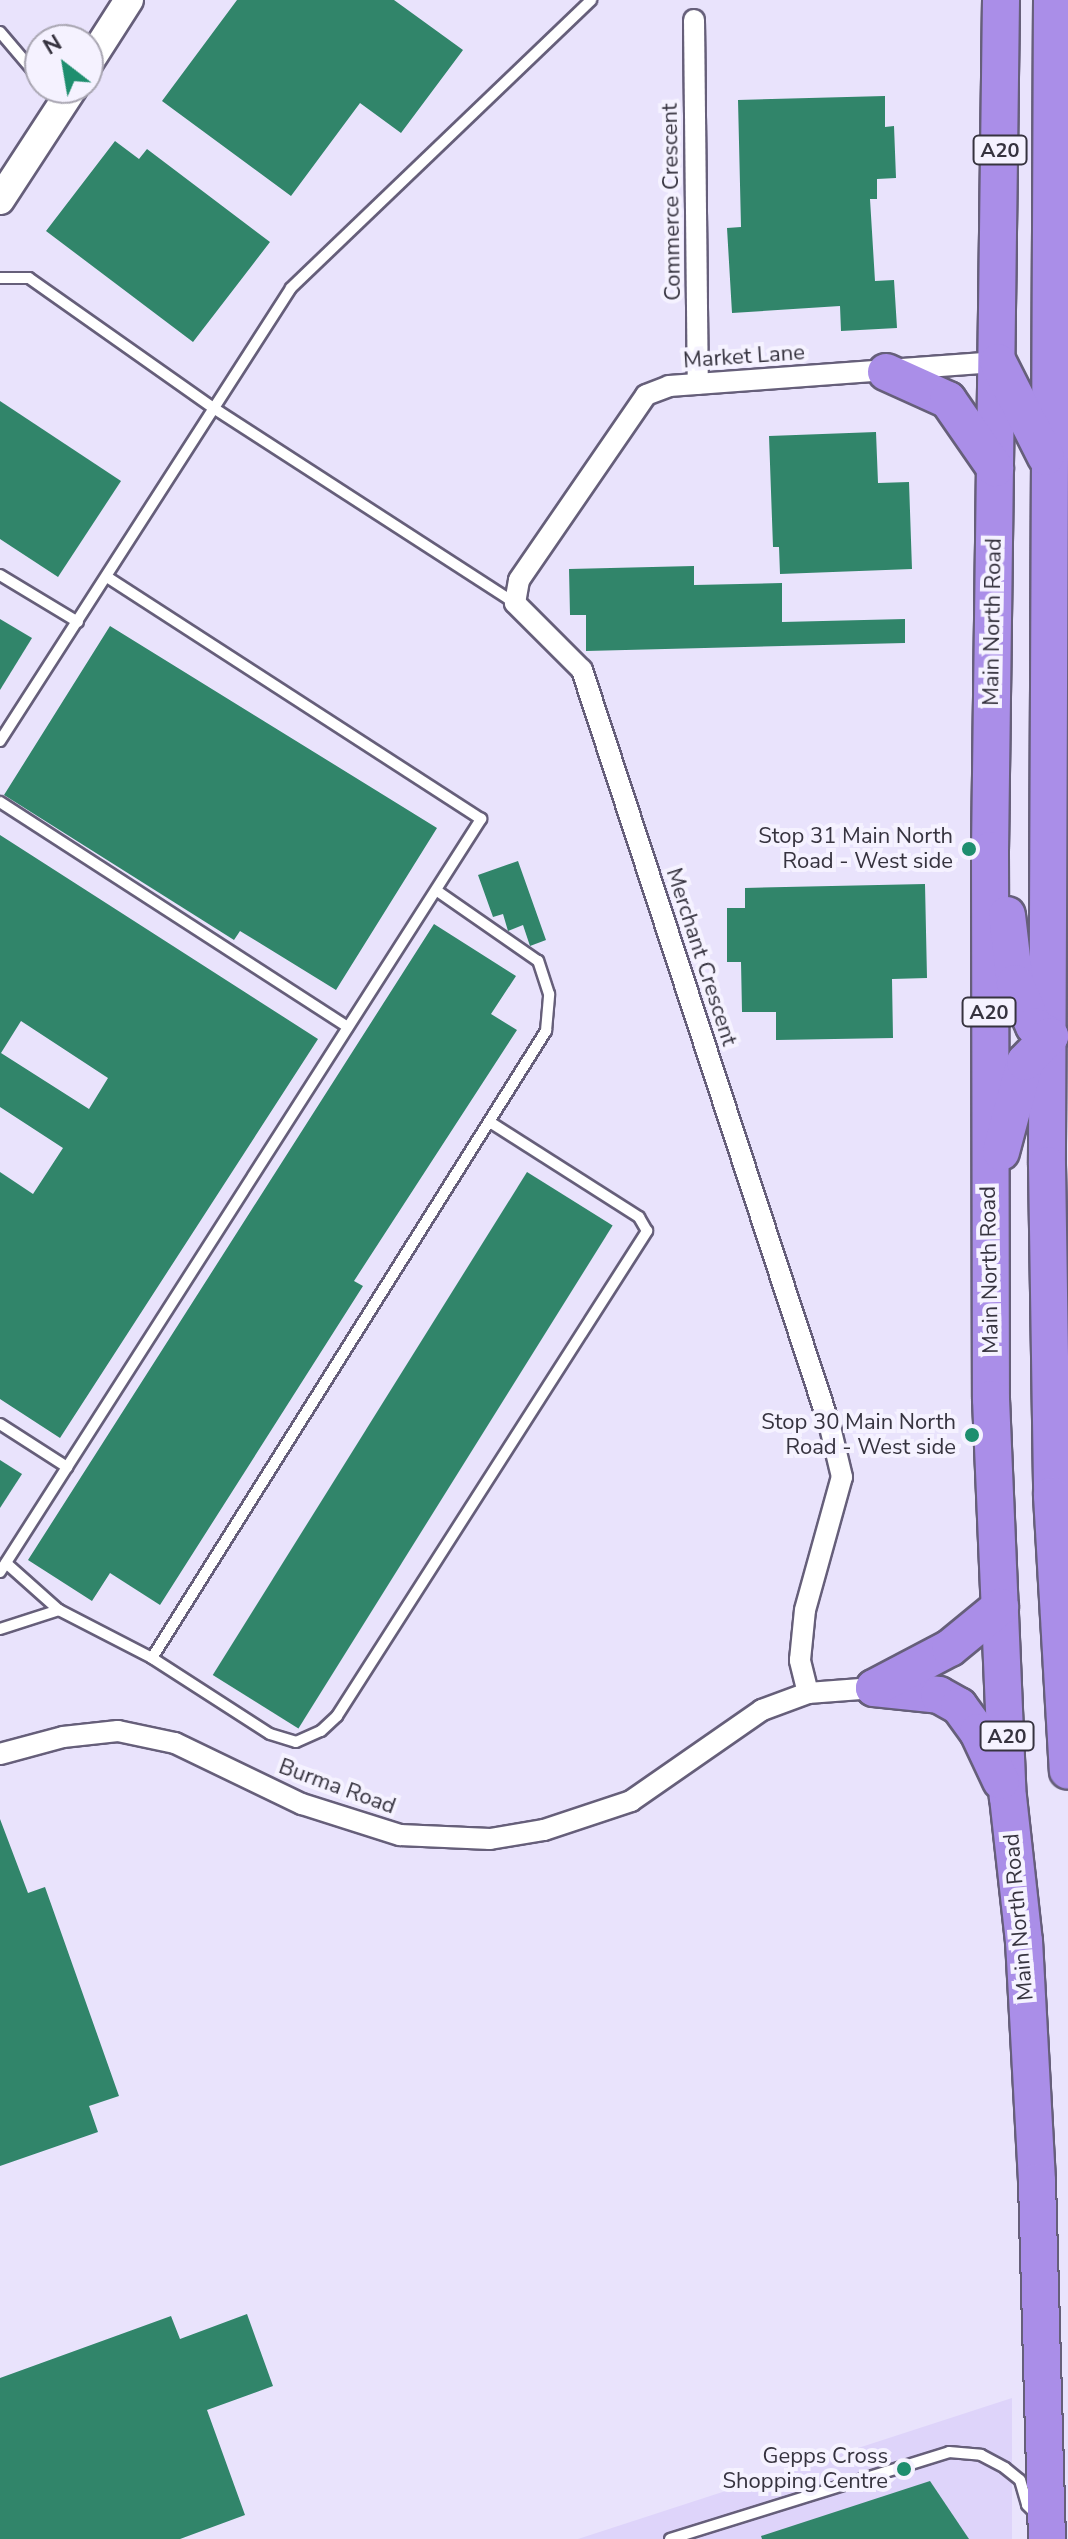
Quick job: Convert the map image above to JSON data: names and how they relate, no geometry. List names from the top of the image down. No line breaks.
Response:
{"streets":{"highway":["A20","Main North Road"],"street":["Commerce Crescent","Market Lane","Merchant Crescent","Burma Road"]},"crossings":[["Commerce Crescent","Market Lane"],["Market Lane","Main North Road"],["Market Lane","Merchant Crescent"],["Merchant Crescent","Burma Road"]],"places":["Stop 31 Main North Road - West side","Stop 30 Main North Road - West side","Gepps Cross Shopping Centre"],"north":"top left"}
